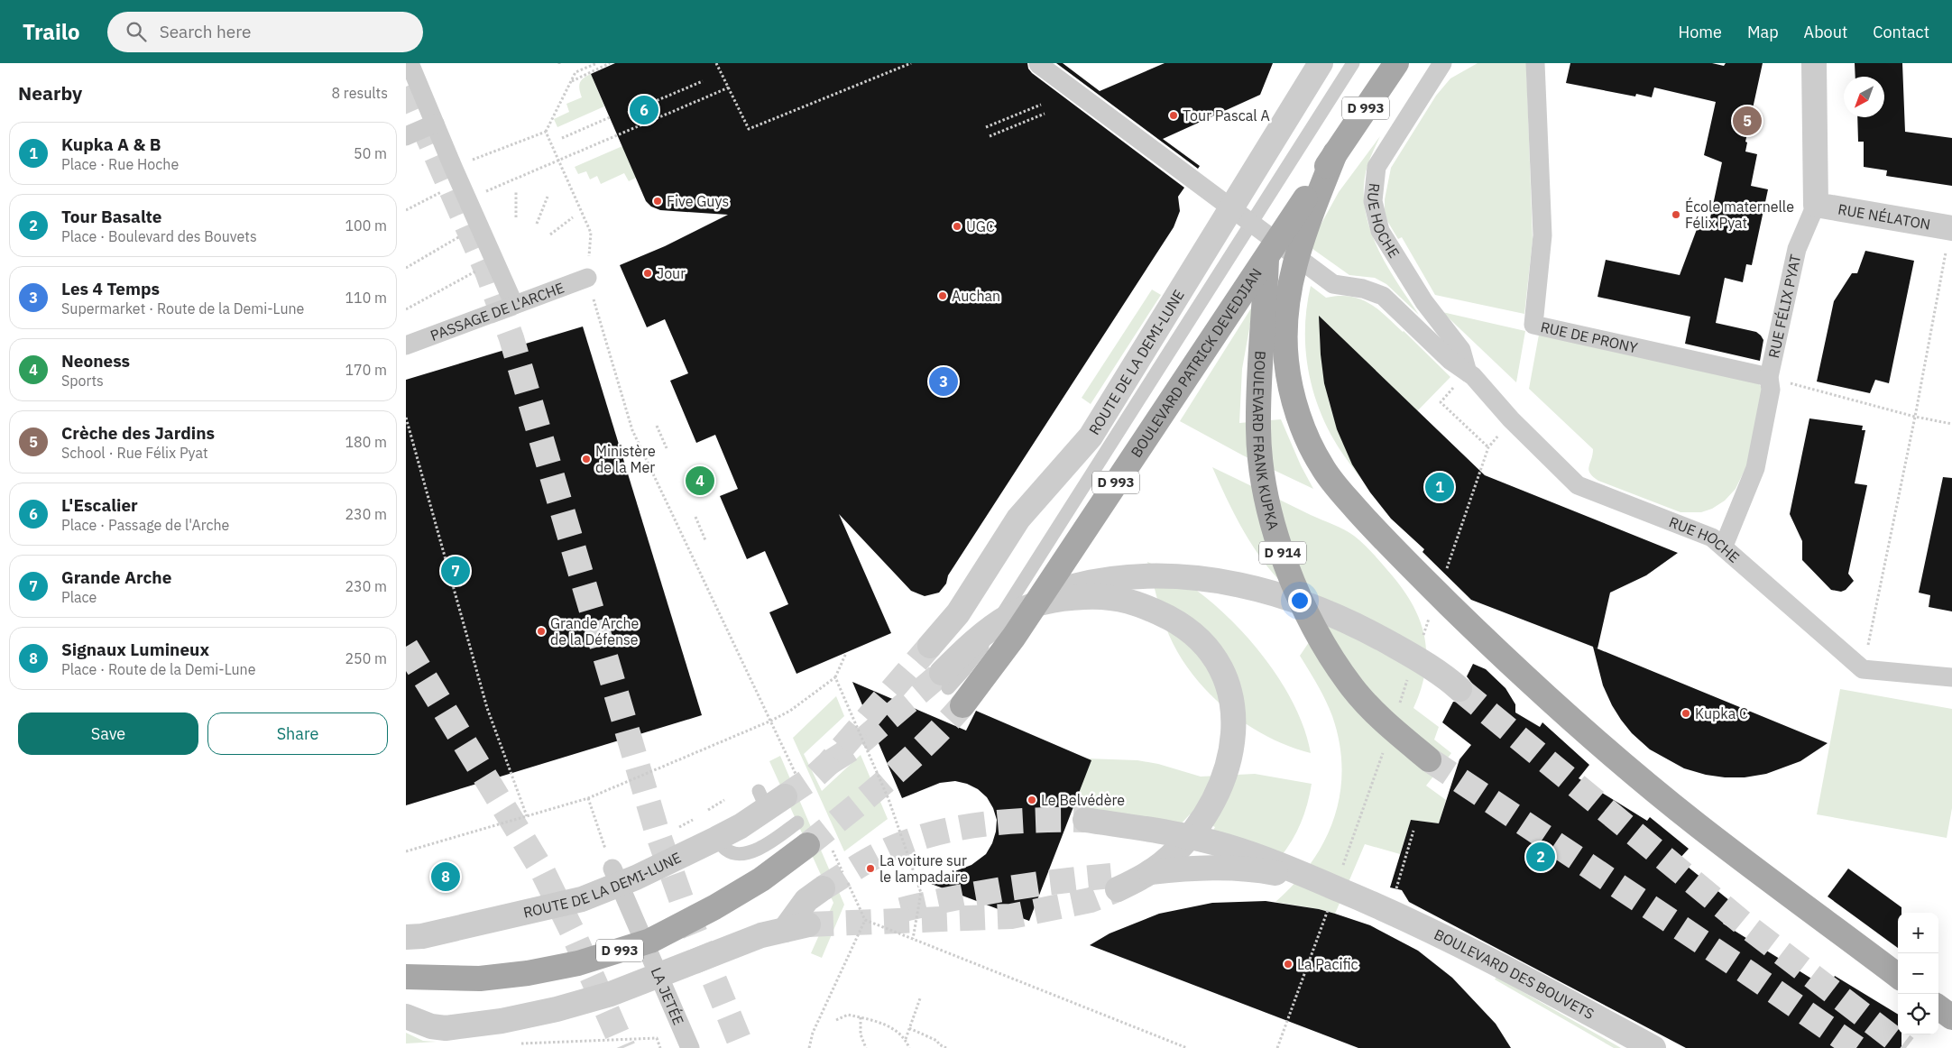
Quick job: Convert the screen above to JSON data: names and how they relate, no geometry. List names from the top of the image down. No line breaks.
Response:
{"streets":{"main road":["D 993","BOULEVARD PATRICK DEVEDJIAN","BOULEVARD FRANK KUPKA","D 914"],"street":["RUE NÉLATON","RUE HOCHE","RUE FÉLIX PYAT","PASSAGE DE L'ARCHE","RUE DE PRONY","ROUTE DE LA DEMI-LUNE","BOULEVARD DES BOUVETS","LA JETÉE"]},"crossings":[["RUE NÉLATON","RUE FÉLIX PYAT"],["RUE HOCHE","RUE FÉLIX PYAT"],["RUE FÉLIX PYAT","RUE DE PRONY"],["BOULEVARD PATRICK DEVEDJIAN","BOULEVARD FRANK KUPKA"]],"places":["Tour Pascal A","Five Guys","École maternelle Félix Pyat","UGC","Jour","Auchan","Ministère de la Mer","Grande Arche de la Défense","Kupka C","Le Belvédère","La voiture sur le lampadaire","La Pacific"],"north":"bottom left","page":{"header":"Trailo","search":"Search here","nav":["Home","Map","About","Contact"],"heading":["Nearby","8 results"],"pins":["6","5","3","4","1","7","2","8"],"list":[{"mark":"1","name":"Kupka A & B","note":"Place · Rue Hoche","value":"50 m"},{"mark":"2","name":"Tour Basalte","note":"Place · Boulevard des Bouvets","value":"100 m"},{"mark":"3","name":"Les 4 Temps","note":"Supermarket · Route de la Demi-Lune","value":"110 m"},{"mark":"4","name":"Neoness","note":"Sports","value":"170 m"},{"mark":"5","name":"Crèche des Jardins","note":"School · Rue Félix Pyat","value":"180 m"},{"mark":"6","name":"L'Escalier","note":"Place · Passage de l'Arche","value":"230 m"},{"mark":"7","name":"Grande Arche","note":"Place","value":"230 m"},{"mark":"8","name":"Signaux Lumineux","note":"Place · Route de la Demi-Lune","value":"250 m"}],"buttons":["Save","Share"],"map_buttons":["+","−"]}}
